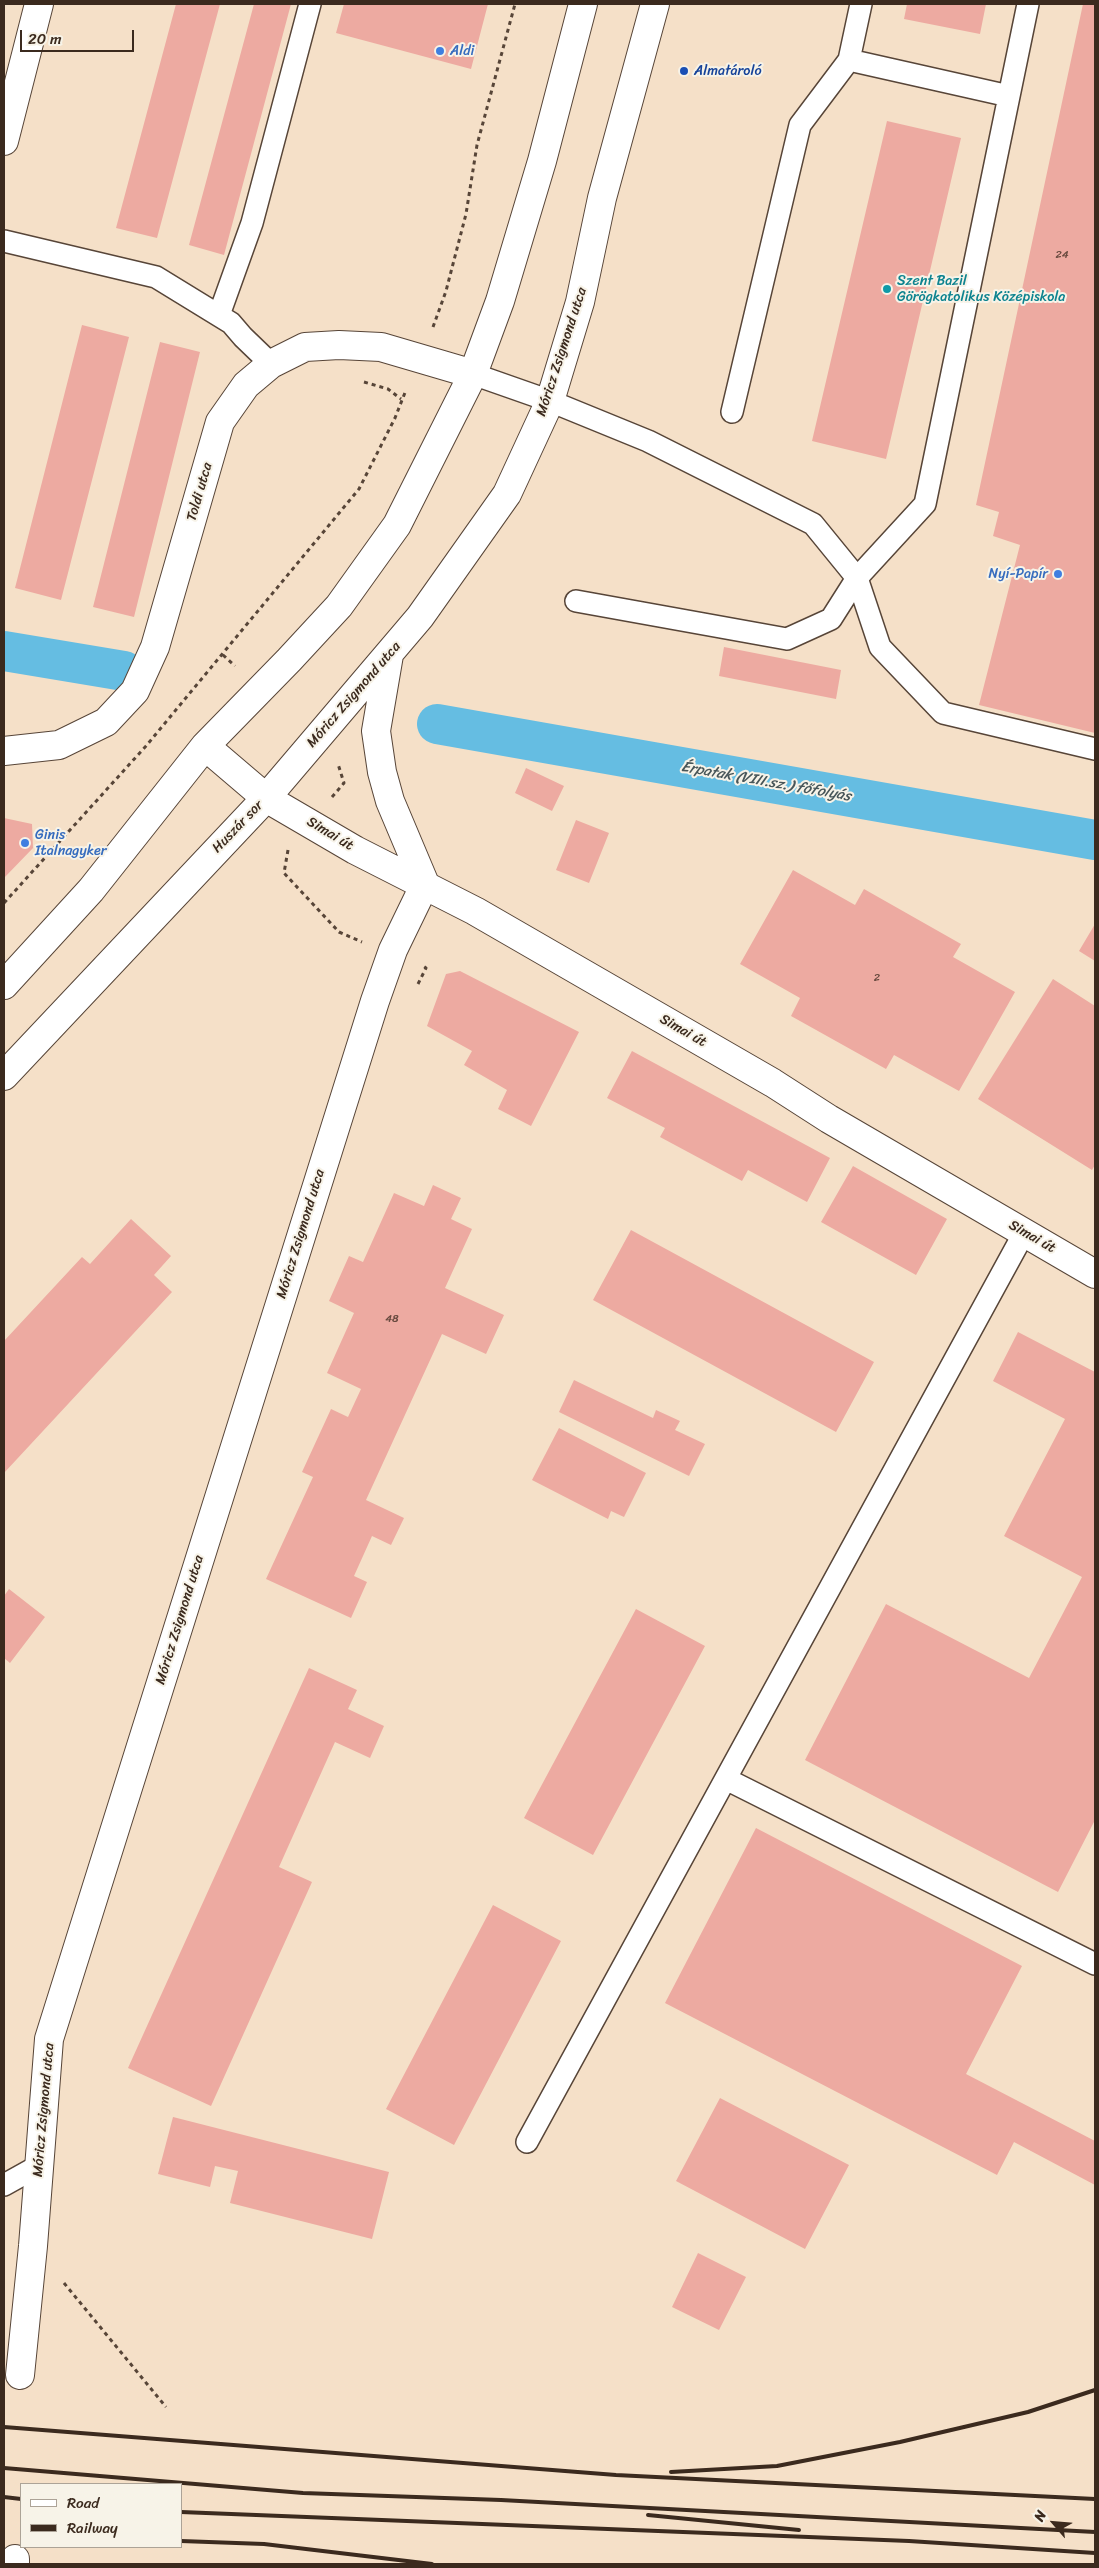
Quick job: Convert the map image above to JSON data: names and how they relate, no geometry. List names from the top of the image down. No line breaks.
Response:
{"streets":{"main road":["Móricz Zsigmond utca","Toldi utca","Huszár sor","Simai út"]},"crossings":[["Móricz Zsigmond utca","Huszár sor"],["Móricz Zsigmond utca","Simai út"],["Huszár sor","Simai út"]],"water":["Érpatak (VIII.sz.) főfolyás"],"places":["Aldi","Almatároló","Szent Bazil Görögkatolikus Középiskola","Nyí-Papír","Ginis Italnagyker"],"house_numbers":["24","2","48"],"legend":["Road","Railway"],"scale_bar":"20 m","north":"top left"}
